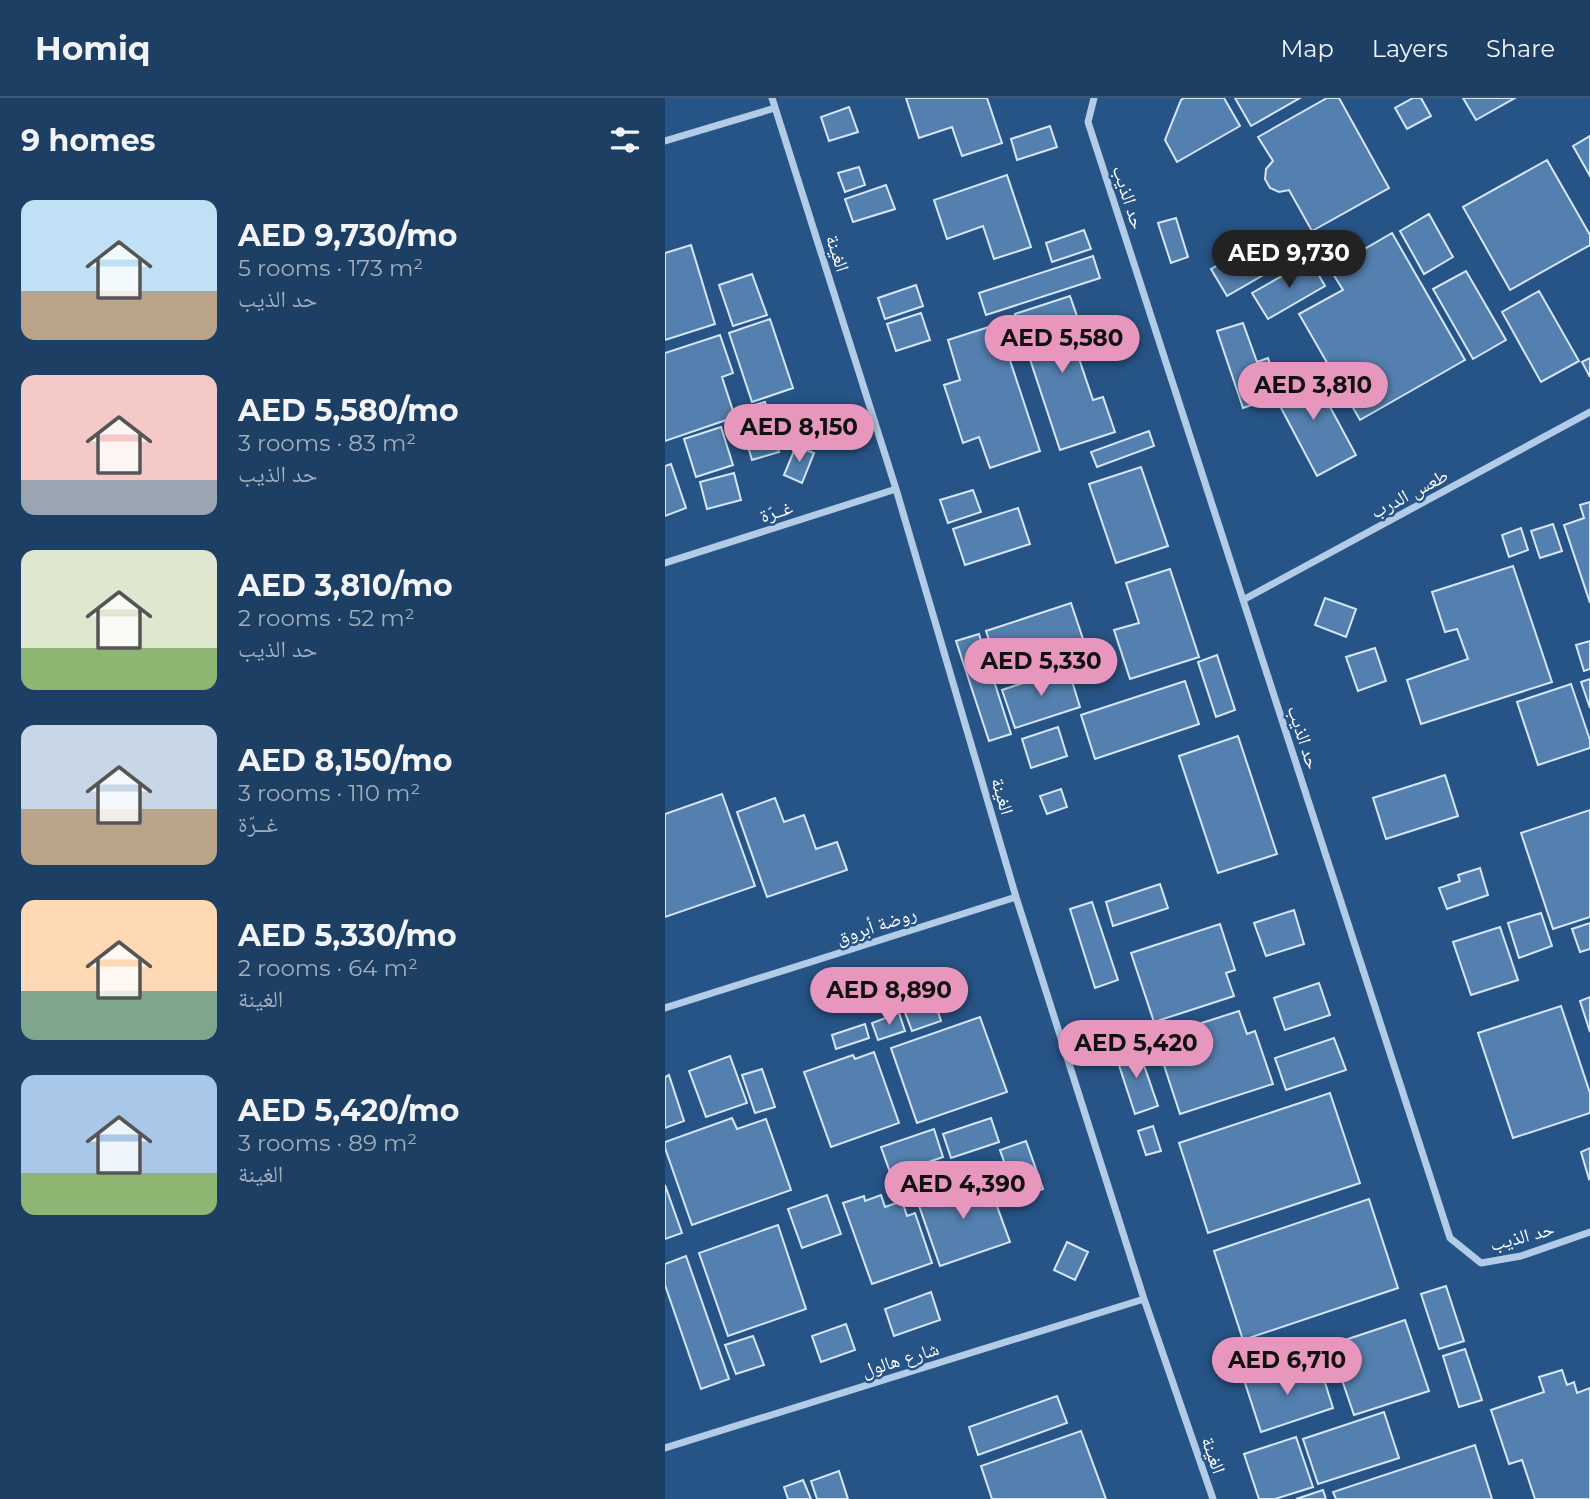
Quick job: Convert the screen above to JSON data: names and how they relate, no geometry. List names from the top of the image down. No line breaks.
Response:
{"streets":{"street":["حد الذيب","الغينة","طعس الدرب","غــرّة","روضة أبروق","شارع هالول"]},"crossings":[["حد الذيب","طعس الدرب"],["الغينة","غــرّة"],["الغينة","روضة أبروق"],["الغينة","شارع هالول"]],"page":{"header":"Homiq","nav":["Map","Layers","Share"],"heading":"9 homes","list":[{"name":"AED 9,730/mo","note":"5 rooms · 173 m² · حد الذيب"},{"name":"AED 5,580/mo","note":"3 rooms · 83 m² · حد الذيب"},{"name":"AED 3,810/mo","note":"2 rooms · 52 m² · حد الذيب"},{"name":"AED 8,150/mo","note":"3 rooms · 110 m² · غــرّة"},{"name":"AED 5,330/mo","note":"2 rooms · 64 m² · الغينة"},{"name":"AED 5,420/mo","note":"3 rooms · 89 m² · الغينة"}],"price":["AED 9,730","AED 5,580","AED 3,810","AED 8,150","AED 5,330","AED 8,890","AED 5,420","AED 4,390","AED 6,710"]}}
